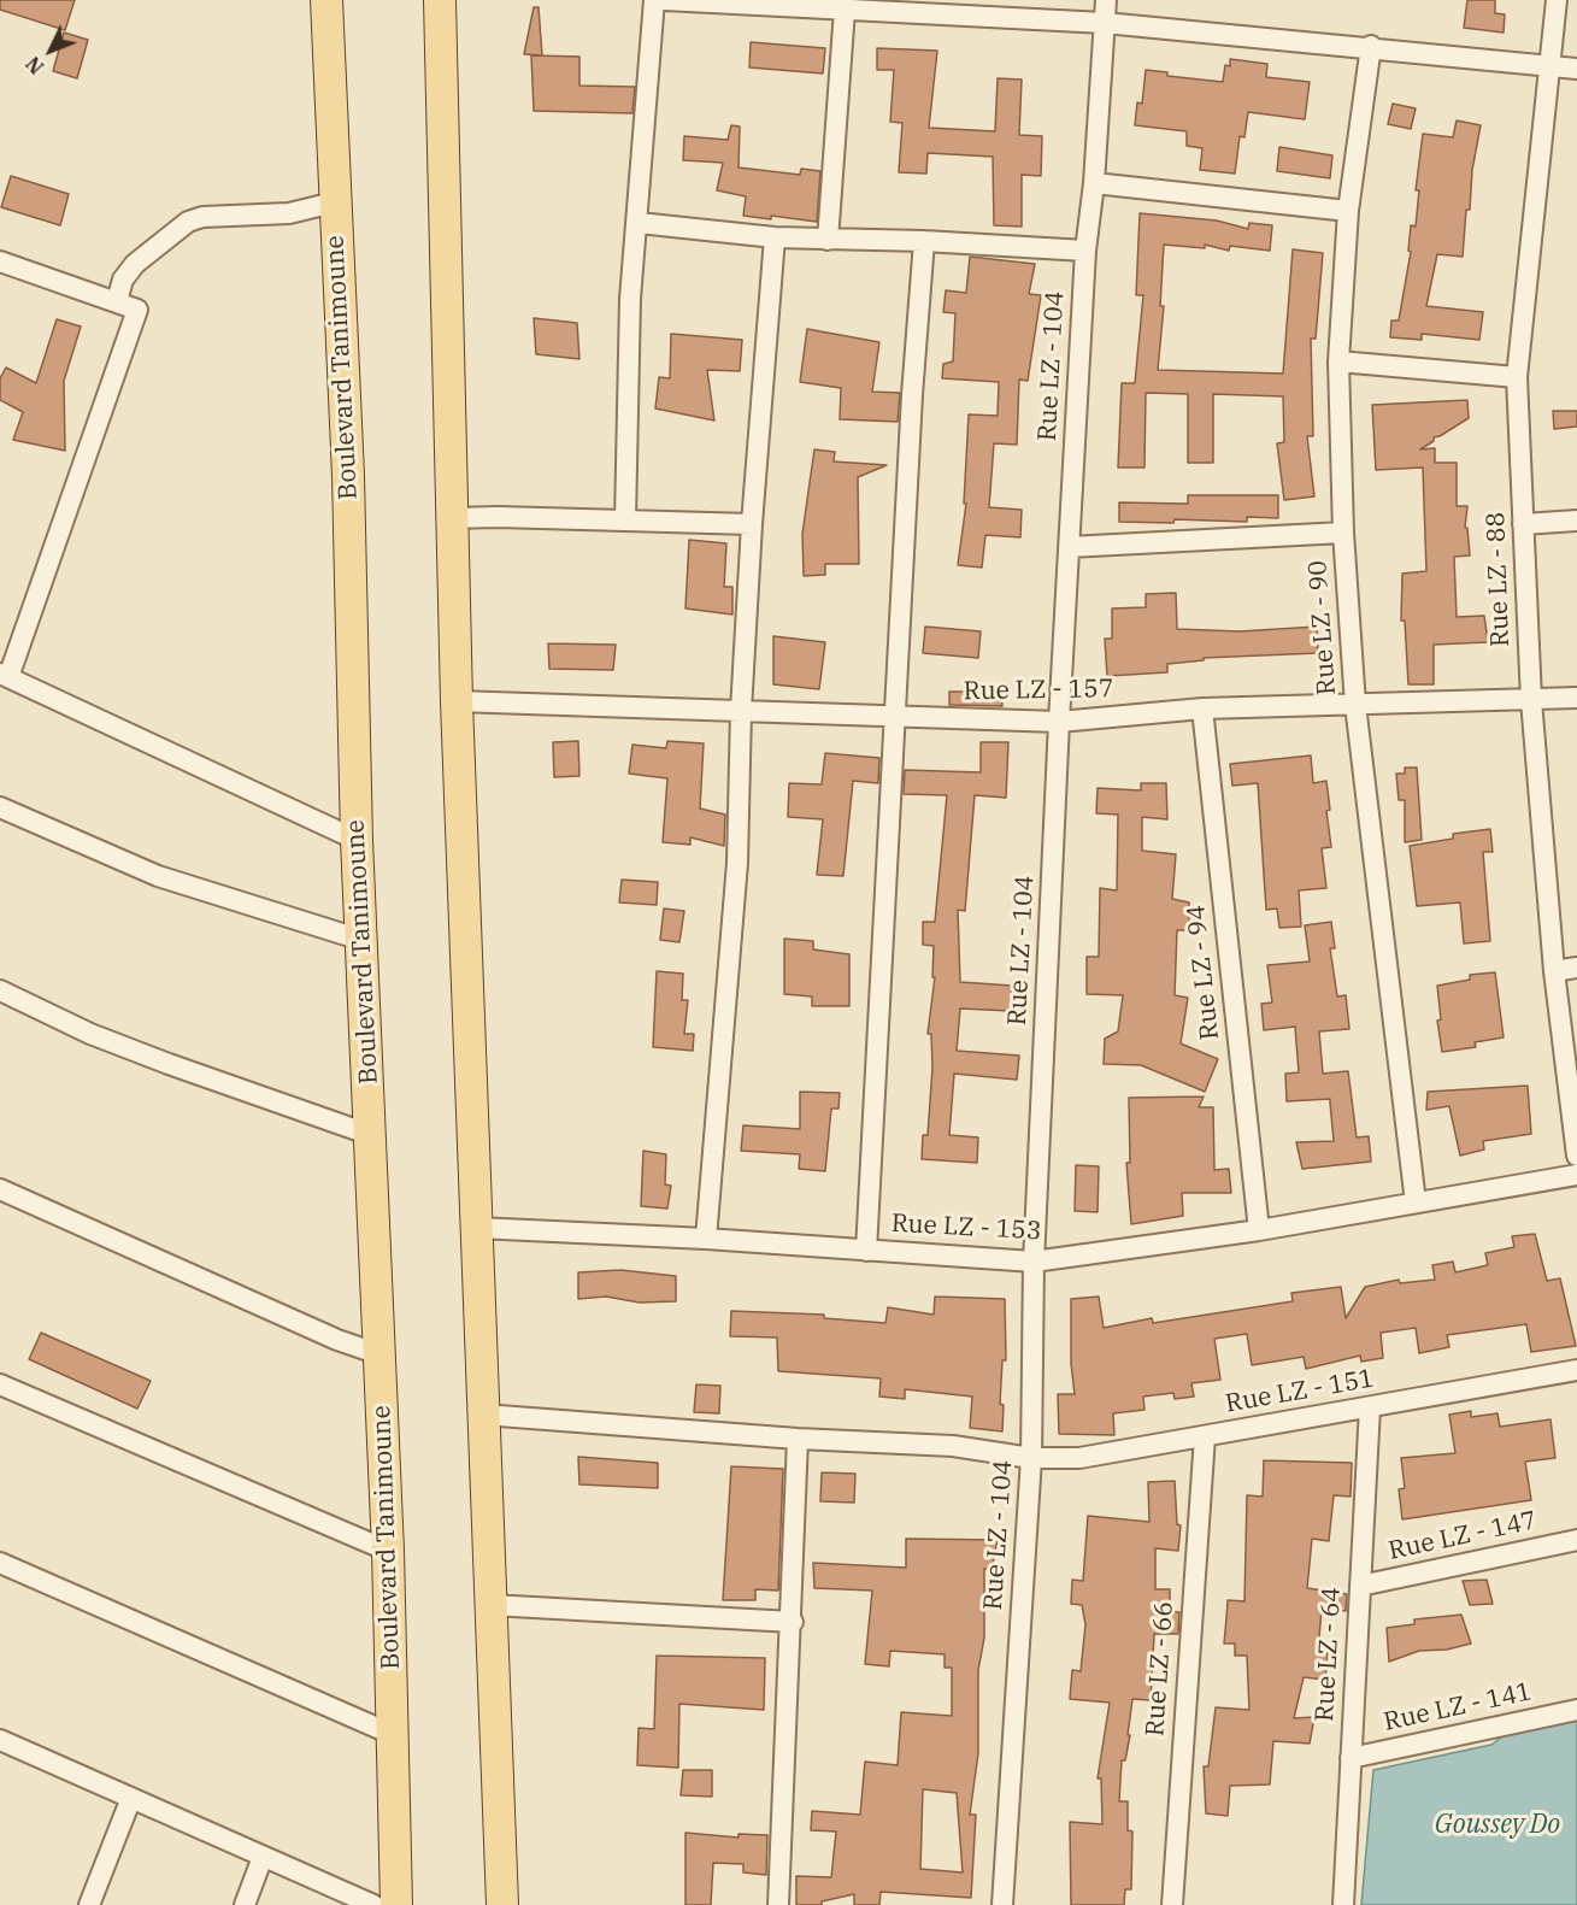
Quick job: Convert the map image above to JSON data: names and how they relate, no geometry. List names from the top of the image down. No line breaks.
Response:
{"streets":{"main road":["Boulevard Tanimoune"],"street":["Rue LZ - 104","Rue LZ - 88","Rue LZ - 90","Rue LZ - 157","Rue LZ - 94","Rue LZ - 153","Rue LZ - 151","Rue LZ - 147","Rue LZ - 64","Rue LZ - 66","Rue LZ - 141"]},"crossings":[["Rue LZ - 104","Rue LZ - 157"],["Rue LZ - 104","Rue LZ - 153"],["Rue LZ - 104","Rue LZ - 151"],["Rue LZ - 88","Rue LZ - 157"],["Rue LZ - 90","Rue LZ - 157"],["Rue LZ - 90","Rue LZ - 153"],["Rue LZ - 157","Rue LZ - 94"],["Rue LZ - 94","Rue LZ - 153"],["Rue LZ - 151","Rue LZ - 64"],["Rue LZ - 151","Rue LZ - 66"],["Rue LZ - 147","Rue LZ - 64"],["Rue LZ - 64","Rue LZ - 141"]],"water":["Goussey Do"],"north":"bottom left"}
